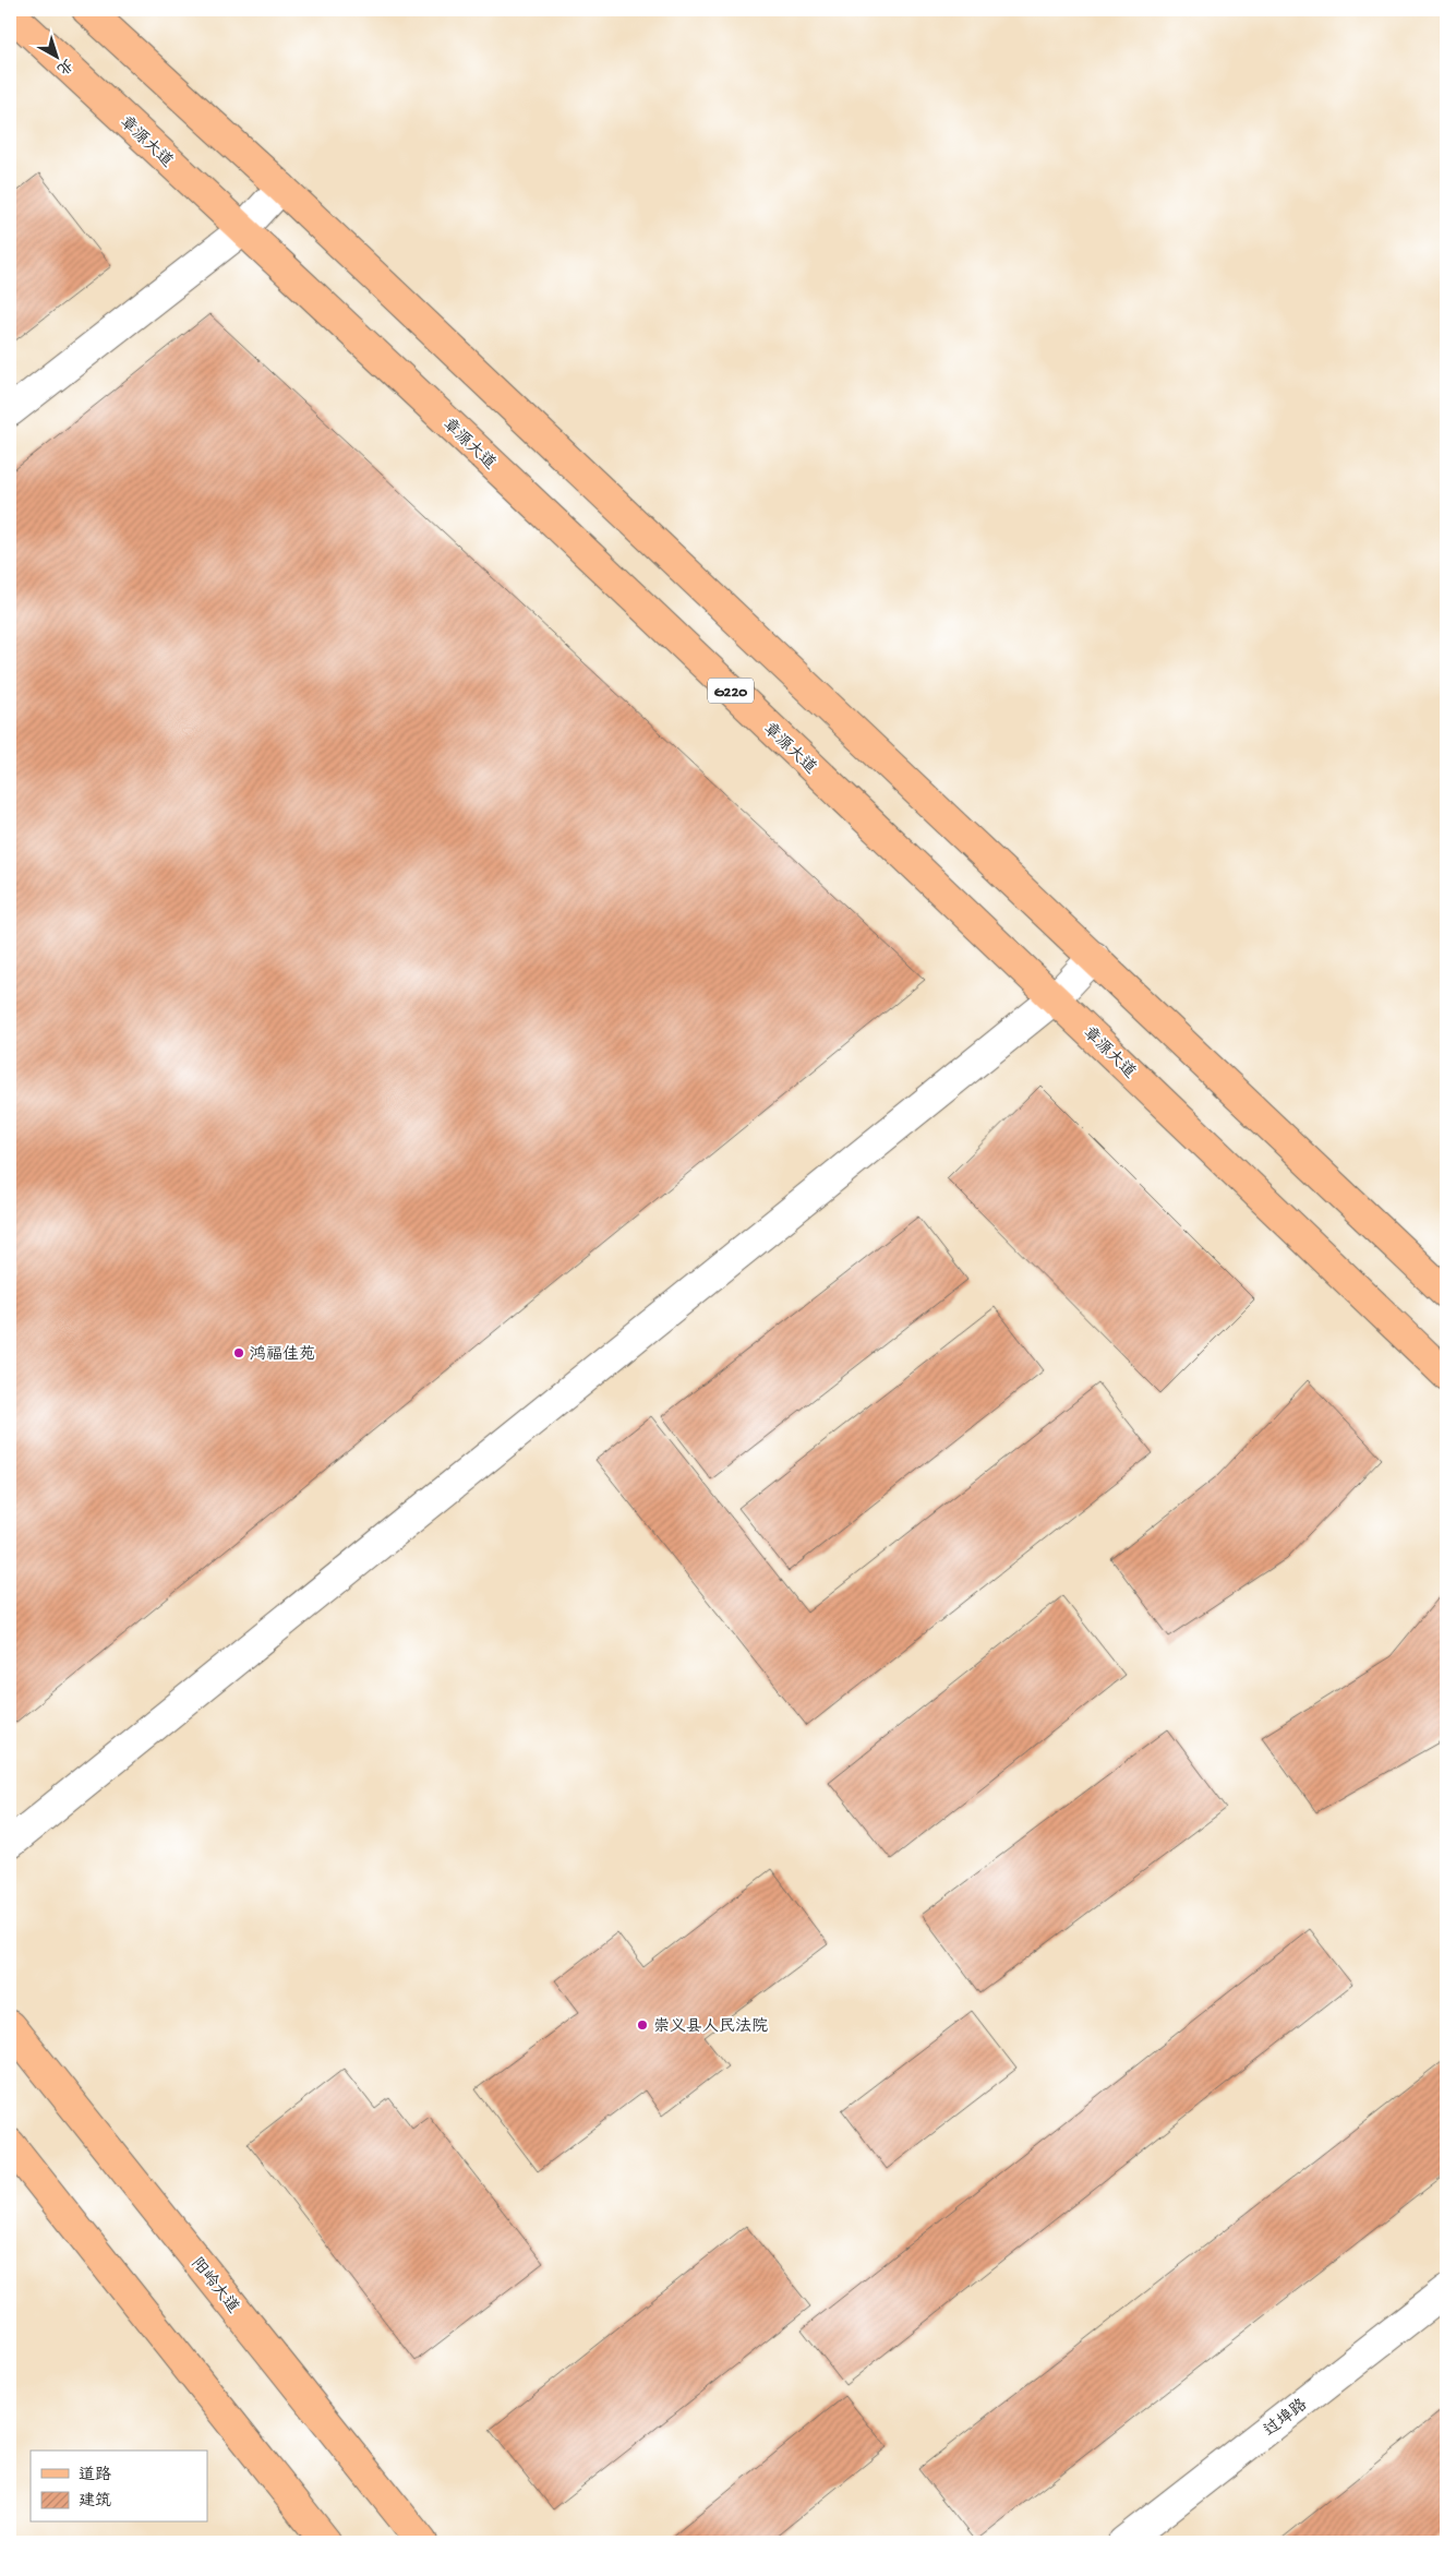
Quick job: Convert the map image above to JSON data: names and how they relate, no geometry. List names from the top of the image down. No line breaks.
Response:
{"streets":{"main road":["章源大道","G220","阳岭大道"],"street":["过埠路"]},"places":["鸿福佳苑","崇义县人民法院"],"legend":["道路","建筑"],"north":"bottom right"}
